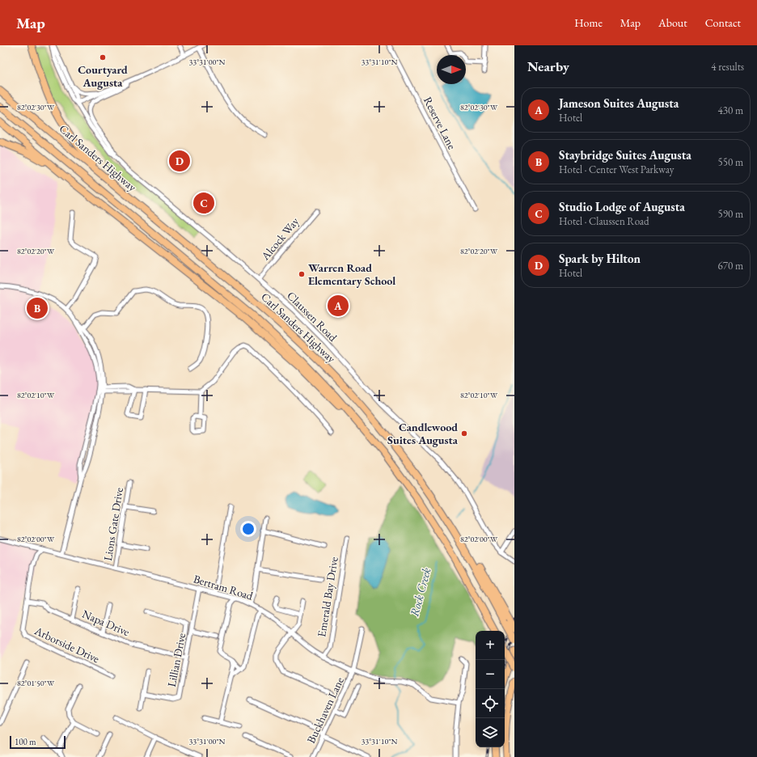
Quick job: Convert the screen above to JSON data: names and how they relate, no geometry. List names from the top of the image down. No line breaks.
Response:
{"streets":{"highway":["Carl Sanders Highway"],"street":["Reserve Lane","Alcock Way","Claussen Road","Lions Gate Drive","Bertram Road","Emerald Bay Drive","Napa Drive","Arborside Drive","Lillian Drive","Buckhaven Lane"]},"crossings":[["Alcock Way","Claussen Road"],["Lions Gate Drive","Bertram Road"],["Bertram Road","Emerald Bay Drive"],["Bertram Road","Arborside Drive"],["Bertram Road","Lillian Drive"],["Bertram Road","Buckhaven Lane"],["Napa Drive","Arborside Drive"]],"water":["Rock Creek"],"places":["Courtyard Augusta","Warren Road Elementary School","Candlewood Suites Augusta"],"scale_bar":"100 m","north":"right","page":{"header":"Map","nav":["Home","Map","About","Contact"],"heading":["Nearby","4 results"],"list":[{"mark":"A","name":"Jameson Suites Augusta","note":"Hotel","value":"430 m"},{"mark":"B","name":"Staybridge Suites Augusta","note":"Hotel · Center West Parkway","value":"550 m"},{"mark":"C","name":"Studio Lodge of Augusta","note":"Hotel · Claussen Road","value":"590 m"},{"mark":"D","name":"Spark by Hilton","note":"Hotel","value":"670 m"}],"pins":["D","C","A","B"],"map_buttons":["+","−"],"scale":"100 m"},"coordinates":["33°31'00\"N","33°31'10\"N","82°02'30\"W","82°02'20\"W","82°02'10\"W","82°02'00\"W","82°01'50\"W"]}
